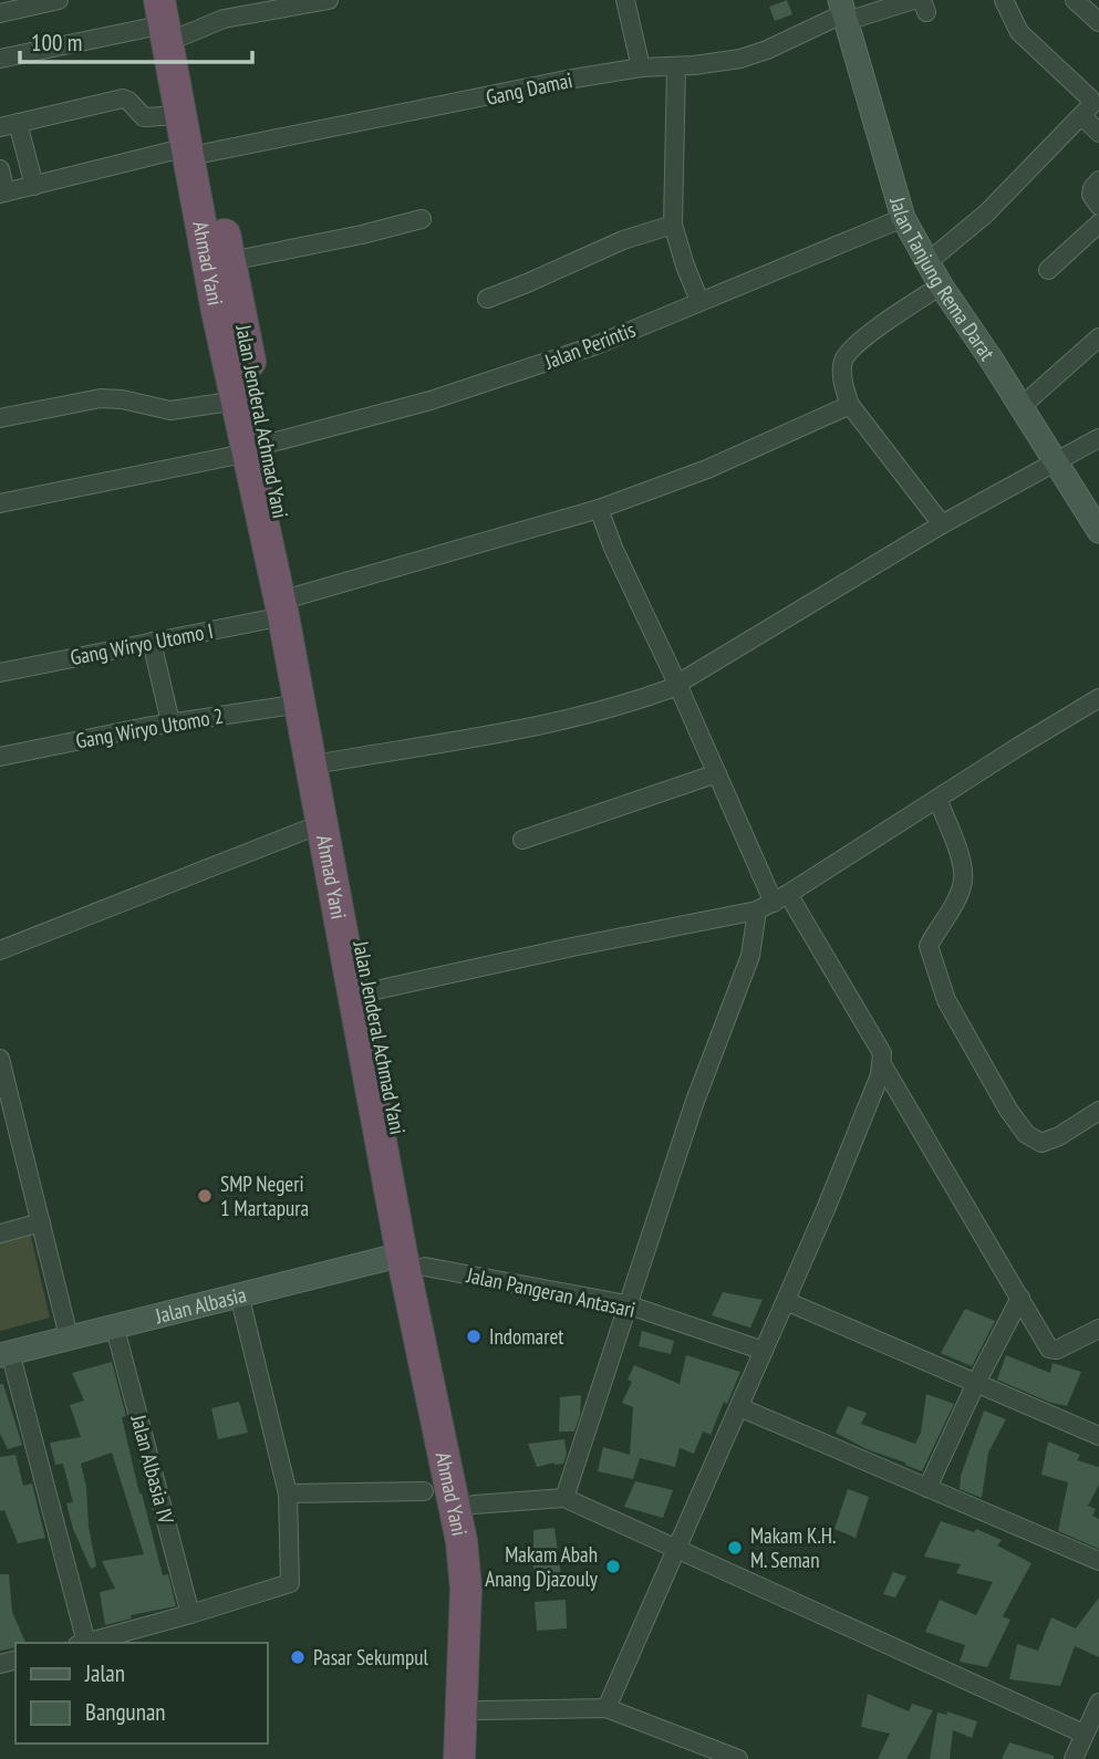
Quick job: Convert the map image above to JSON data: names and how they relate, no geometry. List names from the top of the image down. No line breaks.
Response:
{"streets":{"highway":["Ahmad Yani","Jalan Jenderal Achmad Yani"],"street":["Gang Damai","Jalan Tanjung Rema Darat","Jalan Perintis","Gang Wiryo Utomo I","Gang Wiryo Utomo 2","Jalan Pangeran Antasari","Jalan Albasia","Jalan Albasia IV"]},"crossings":[["Gang Damai","Ahmad Yani"],["Gang Damai","Jalan Tanjung Rema Darat"],["Gang Damai","Jalan Jenderal Achmad Yani"],["Ahmad Yani","Jalan Jenderal Achmad Yani"],["Ahmad Yani","Gang Wiryo Utomo I"],["Ahmad Yani","Gang Wiryo Utomo 2"],["Ahmad Yani","Jalan Pangeran Antasari"],["Ahmad Yani","Jalan Albasia"],["Jalan Tanjung Rema Darat","Jalan Perintis"],["Jalan Perintis","Jalan Jenderal Achmad Yani"],["Jalan Jenderal Achmad Yani","Gang Wiryo Utomo I"],["Jalan Jenderal Achmad Yani","Jalan Pangeran Antasari"],["Jalan Jenderal Achmad Yani","Jalan Albasia"],["Jalan Pangeran Antasari","Jalan Albasia"],["Jalan Albasia","Jalan Albasia IV"]],"places":["SMP Negeri 1 Martapura","Indomaret","Makam K.H. M. Seman","Makam Abah Anang Djazouly","Pasar Sekumpul"],"legend":["Jalan","Bangunan"],"scale_bar":"100 m"}
